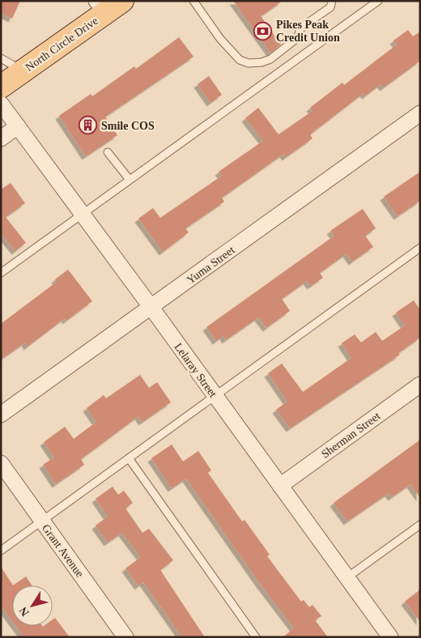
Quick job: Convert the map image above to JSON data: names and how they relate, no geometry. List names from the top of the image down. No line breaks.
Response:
{"streets":{"main road":["North Circle Drive"],"street":["Yuma Street","Lelaray Street","Sherman Street","Grant Avenue"]},"crossings":[["Yuma Street","Lelaray Street"],["Lelaray Street","Sherman Street"]],"places":{"bank":["Pikes Peak Credit Union"],"building":["Smile COS"]},"north":"bottom left"}
